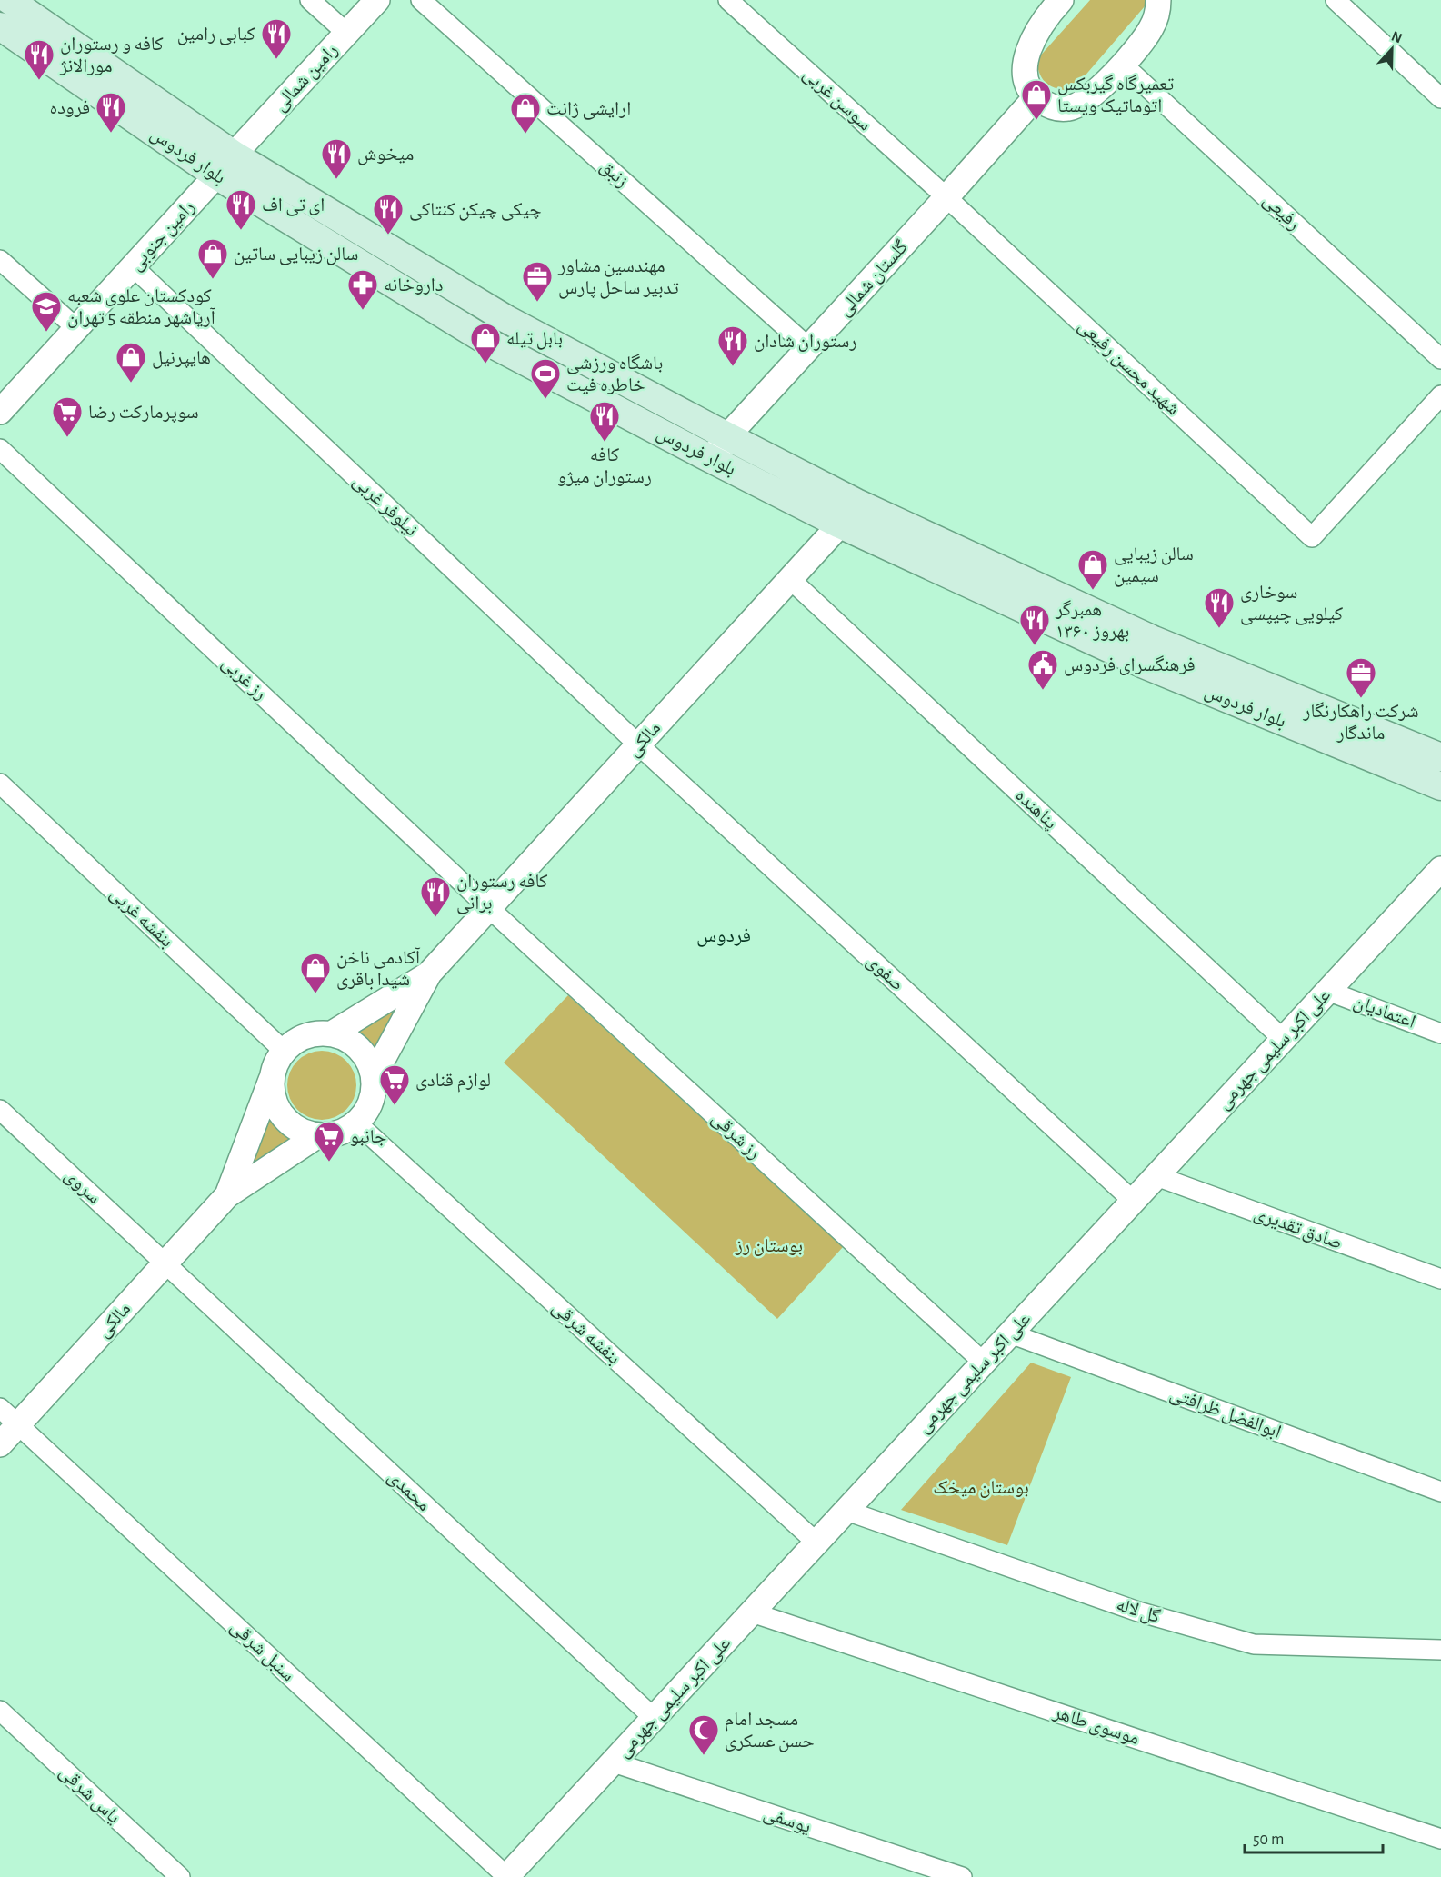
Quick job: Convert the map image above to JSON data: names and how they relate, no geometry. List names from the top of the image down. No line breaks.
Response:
{"streets":{"main road":["بلوار فردوس","رامین جنوبی"],"street":["رامین شمالی","سوسن غربی","زنبق","رفیعی","گلستان شمالی","شهید محسن رفیعی","نیلوفر غربی","رز غربی","مالکی","پناهنده","بنفشه غربی","صفوی","اعتمادیان","علی اکبر سلیمی جهرمی","رز شرقی","سروی","صادق تقدیری","بنفشه شرقی","ابوالفضل ظرافتی","محمدی","گل لاله","سنبل شرقی","موسوی طاهر","یاس شرقی","یوسفی"]},"crossings":[["رامین شمالی","بلوار فردوس"],["رامین شمالی","رامین جنوبی"],["سوسن غربی","گلستان شمالی"],["سوسن غربی","شهید محسن رفیعی"],["بلوار فردوس","رامین جنوبی"],["بلوار فردوس","گلستان شمالی"],["بلوار فردوس","مالکی"],["زنبق","گلستان شمالی"],["رامین جنوبی","نیلوفر غربی"],["گلستان شمالی","شهید محسن رفیعی"],["نیلوفر غربی","مالکی"],["نیلوفر غربی","صفوی"],["رز غربی","مالکی"],["رز غربی","رز شرقی"],["مالکی","پناهنده"],["مالکی","بنفشه غربی"],["مالکی","صفوی"],["مالکی","رز شرقی"],["مالکی","سروی"],["مالکی","بنفشه شرقی"],["مالکی","محمدی"],["مالکی","سنبل شرقی"],["پناهنده","علی اکبر سلیمی جهرمی"],["بنفشه غربی","بنفشه شرقی"],["صفوی","علی اکبر سلیمی جهرمی"],["اعتمادیان","علی اکبر سلیمی جهرمی"],["علی اکبر سلیمی جهرمی","رز شرقی"],["علی اکبر سلیمی جهرمی","صادق تقدیری"],["علی اکبر سلیمی جهرمی","بنفشه شرقی"],["علی اکبر سلیمی جهرمی","ابوالفضل ظرافتی"],["علی اکبر سلیمی جهرمی","محمدی"],["علی اکبر سلیمی جهرمی","گل لاله"],["علی اکبر سلیمی جهرمی","سنبل شرقی"],["علی اکبر سلیمی جهرمی","موسوی طاهر"],["علی اکبر سلیمی جهرمی","یوسفی"],["سروی","محمدی"]],"districts":["فردوس"],"parks":["بوستان رز","بوستان میخک"],"places":{"restaurant":["کبابى رامین","کافه و رستوران مورالانژ","فروده","میخوش","ای تی اف","چیکی چیکن کنتاکی","رستوران شادان","کافه رستوران ميژو","سوخاری كيلويی چيپسی","همبرگر بهروز ۱۳۶۰","كافه رستوران برانى"],"shop":["تعمیرگاه گیربکس اتوماتیک ویستا","ارایشی ژانت","سالن زیبایی ساتین","بابل تیله","هایپرنیل","سالن زیبایی سیمین","آکادمی ناخن شیدا باقری"],"office":["مهندسین مشاور تدبیر ساحل پارس","شرکت راهکارنگار ماندگار"],"pharmacy":["داروخانه"],"school or university":["کودکستان علوی شعبه آریاشهر منطقه 5 تهران"],"sports":["باشگاه ورزشی خاطره فیت"],"supermarket":["سوپرمارکت رضا","لوازم قنادی","جانبو"],"public building":["فرهنگسرای فردوس"],"mosque":["مسجد امام حسن عسکری"]},"scale_bar":"50 m","north":"top"}
